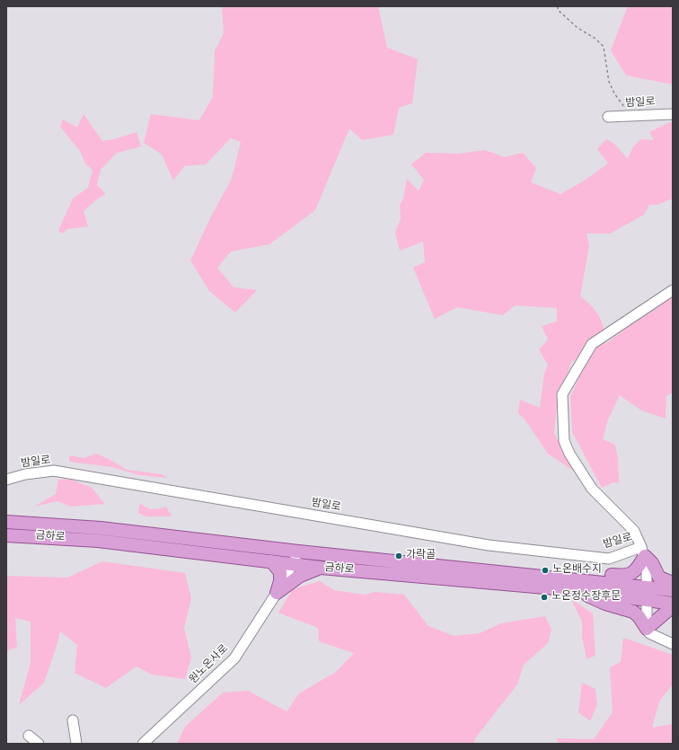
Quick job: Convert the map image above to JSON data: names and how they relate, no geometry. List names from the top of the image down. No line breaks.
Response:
{"streets":{"main road":["금하로"],"street":["밤일로","원노온사로"]},"crossings":[["밤일로","금하로"],["금하로","원노온사로"]],"places":["가락골","노온배수지","노온정수장후문"]}
